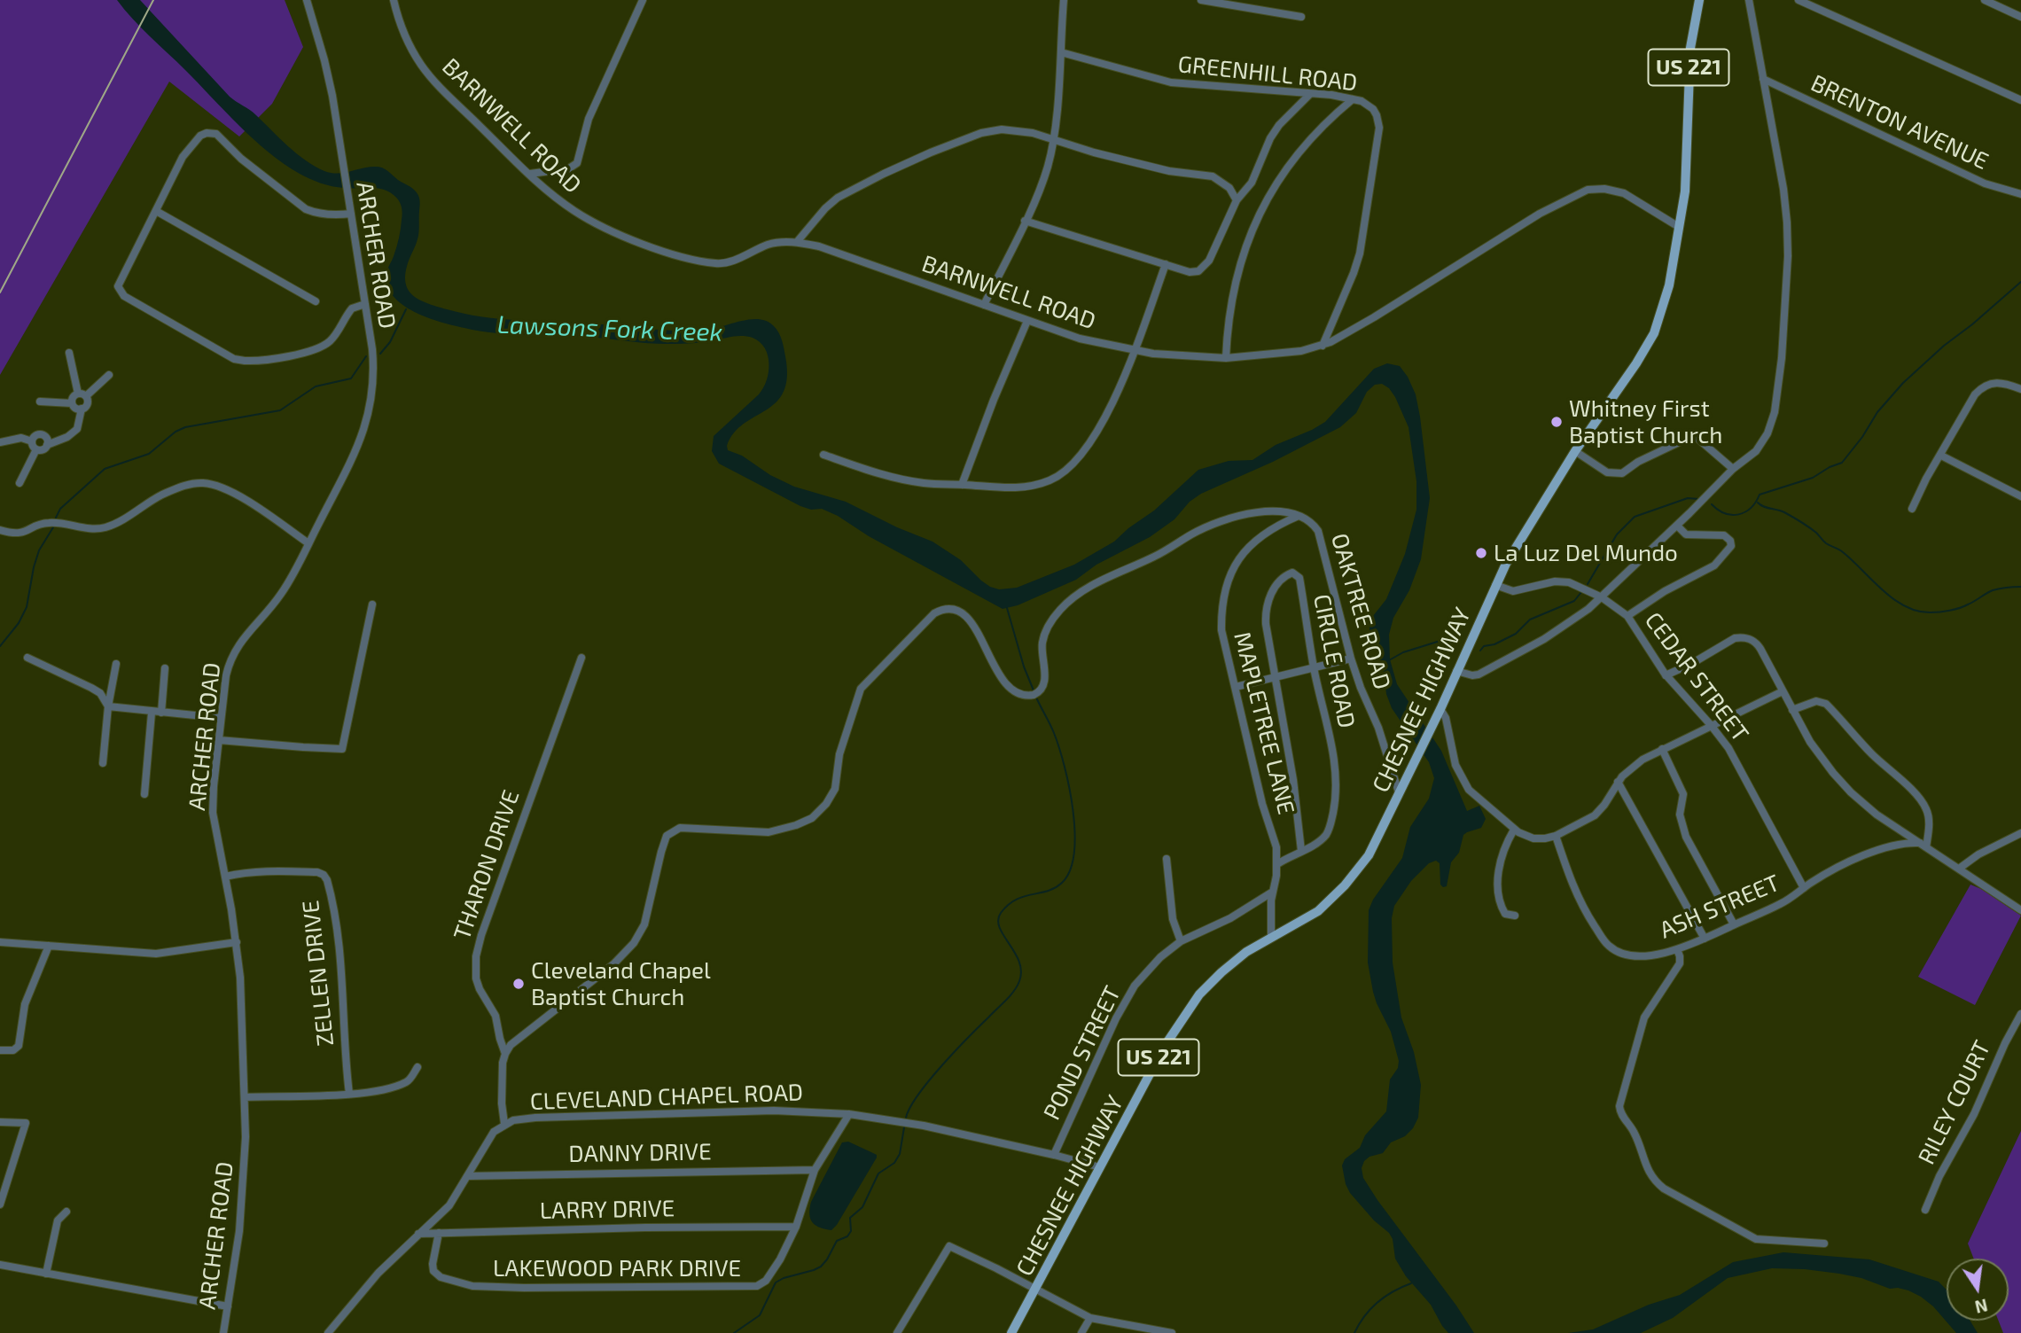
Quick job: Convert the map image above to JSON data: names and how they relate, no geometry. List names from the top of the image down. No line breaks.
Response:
{"streets":{"main road":["US 221","CHESNEE HIGHWAY"],"street":["GREENHILL ROAD","BRENTON AVENUE","BARNWELL ROAD","ARCHER ROAD","OAKTREE ROAD","CIRCLE ROAD","CEDAR STREET","MAPLETREE LANE","THARON DRIVE","ASH STREET","ZELLEN DRIVE","POND STREET","CLEVELAND CHAPEL ROAD","RILEY COURT","DANNY DRIVE","LARRY DRIVE","LAKEWOOD PARK DRIVE"]},"crossings":[["GREENHILL ROAD","BARNWELL ROAD"],["BARNWELL ROAD","CHESNEE HIGHWAY"],["ARCHER ROAD","ZELLEN DRIVE"],["OAKTREE ROAD","CHESNEE HIGHWAY"],["OAKTREE ROAD","MAPLETREE LANE"],["OAKTREE ROAD","THARON DRIVE"],["CIRCLE ROAD","MAPLETREE LANE"],["CEDAR STREET","CHESNEE HIGHWAY"],["CEDAR STREET","ASH STREET"],["CHESNEE HIGHWAY","MAPLETREE LANE"],["CHESNEE HIGHWAY","CLEVELAND CHAPEL ROAD"],["MAPLETREE LANE","POND STREET"],["THARON DRIVE","CLEVELAND CHAPEL ROAD"],["POND STREET","CLEVELAND CHAPEL ROAD"],["CLEVELAND CHAPEL ROAD","DANNY DRIVE"],["CLEVELAND CHAPEL ROAD","LARRY DRIVE"],["CLEVELAND CHAPEL ROAD","LAKEWOOD PARK DRIVE"],["DANNY DRIVE","LAKEWOOD PARK DRIVE"],["LARRY DRIVE","LAKEWOOD PARK DRIVE"]],"water":["Lawsons Fork Creek"],"places":["Whitney First Baptist Church","La Luz Del Mundo","Cleveland Chapel Baptist Church"],"north":"bottom"}
